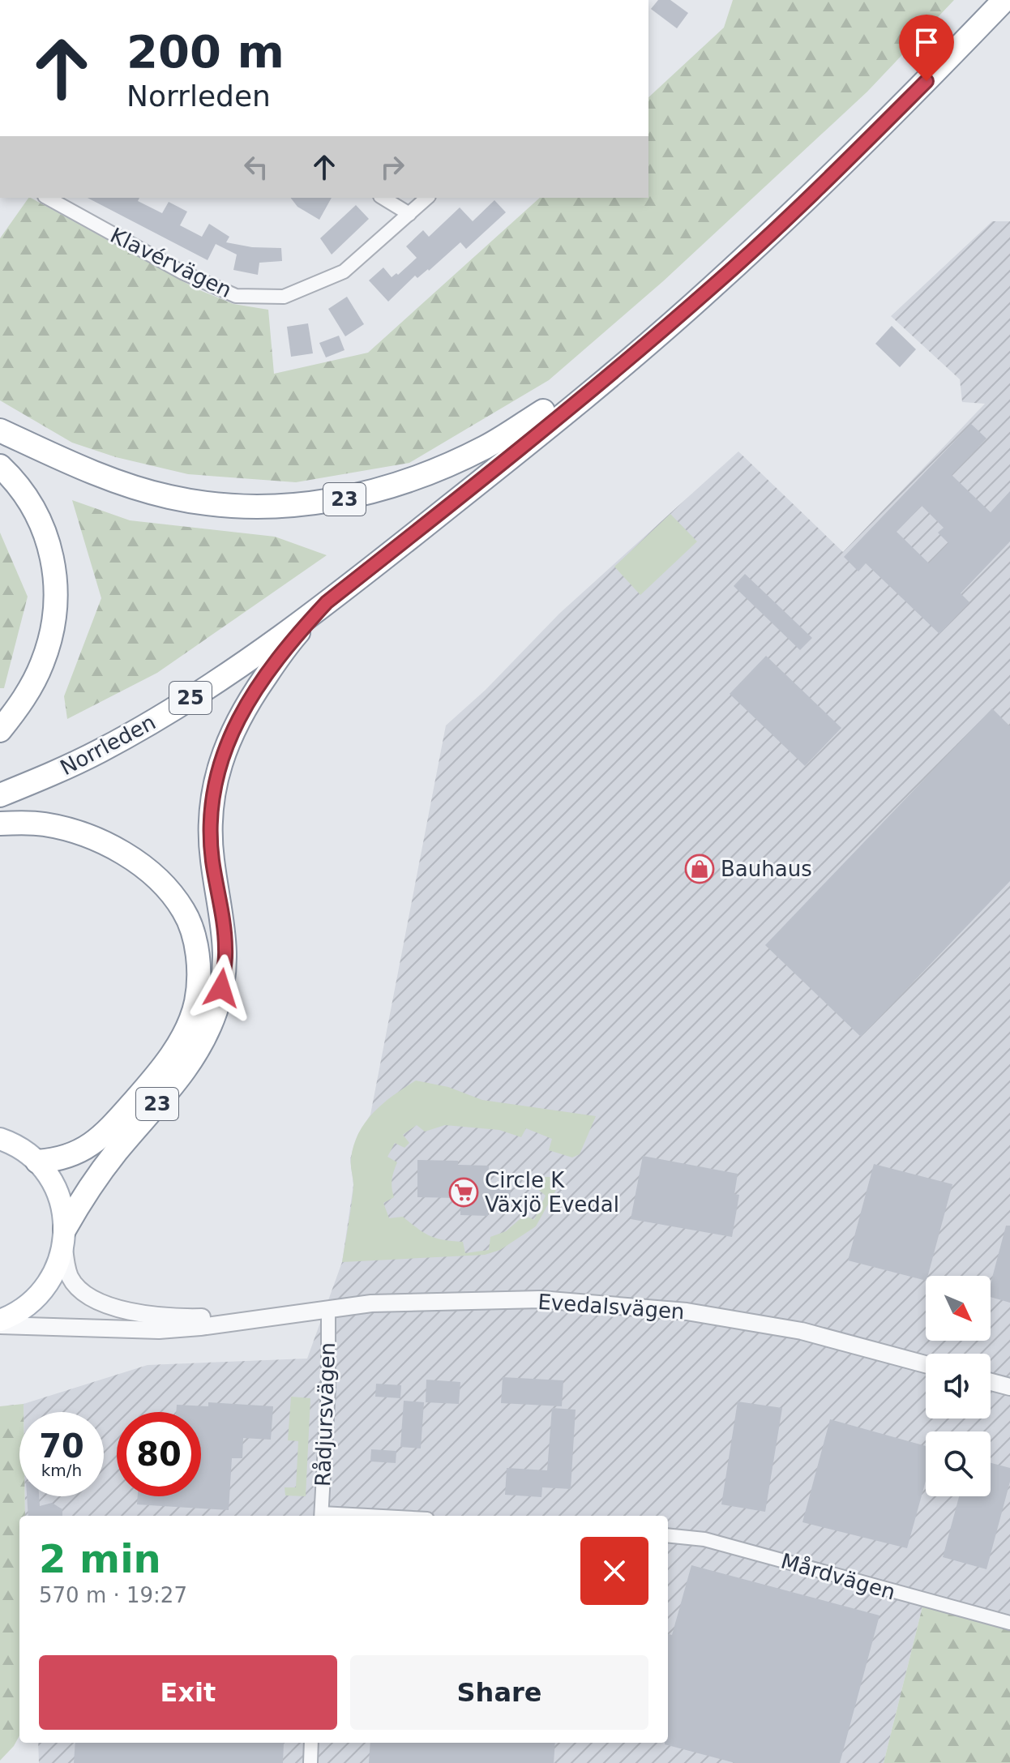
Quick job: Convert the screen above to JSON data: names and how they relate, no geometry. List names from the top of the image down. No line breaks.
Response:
{"streets":{"highway":["23","25","Norrleden"],"street":["Klavérvägen","Evedalsvägen","Rådjursvägen","Mårdvägen"]},"crossings":[["23","Norrleden"],["23","Evedalsvägen"],["Evedalsvägen","Rådjursvägen"]],"places":{"shop":["Bauhaus"],"supermarket":["Circle K Växjö Evedal"]},"north":"bottom right","page":{"turn":["200 m","Norrleden"],"speed":"70 km/h","limit":"80","heading":["2 min","570 m · 19:27"],"buttons":["Exit","Share"]}}
